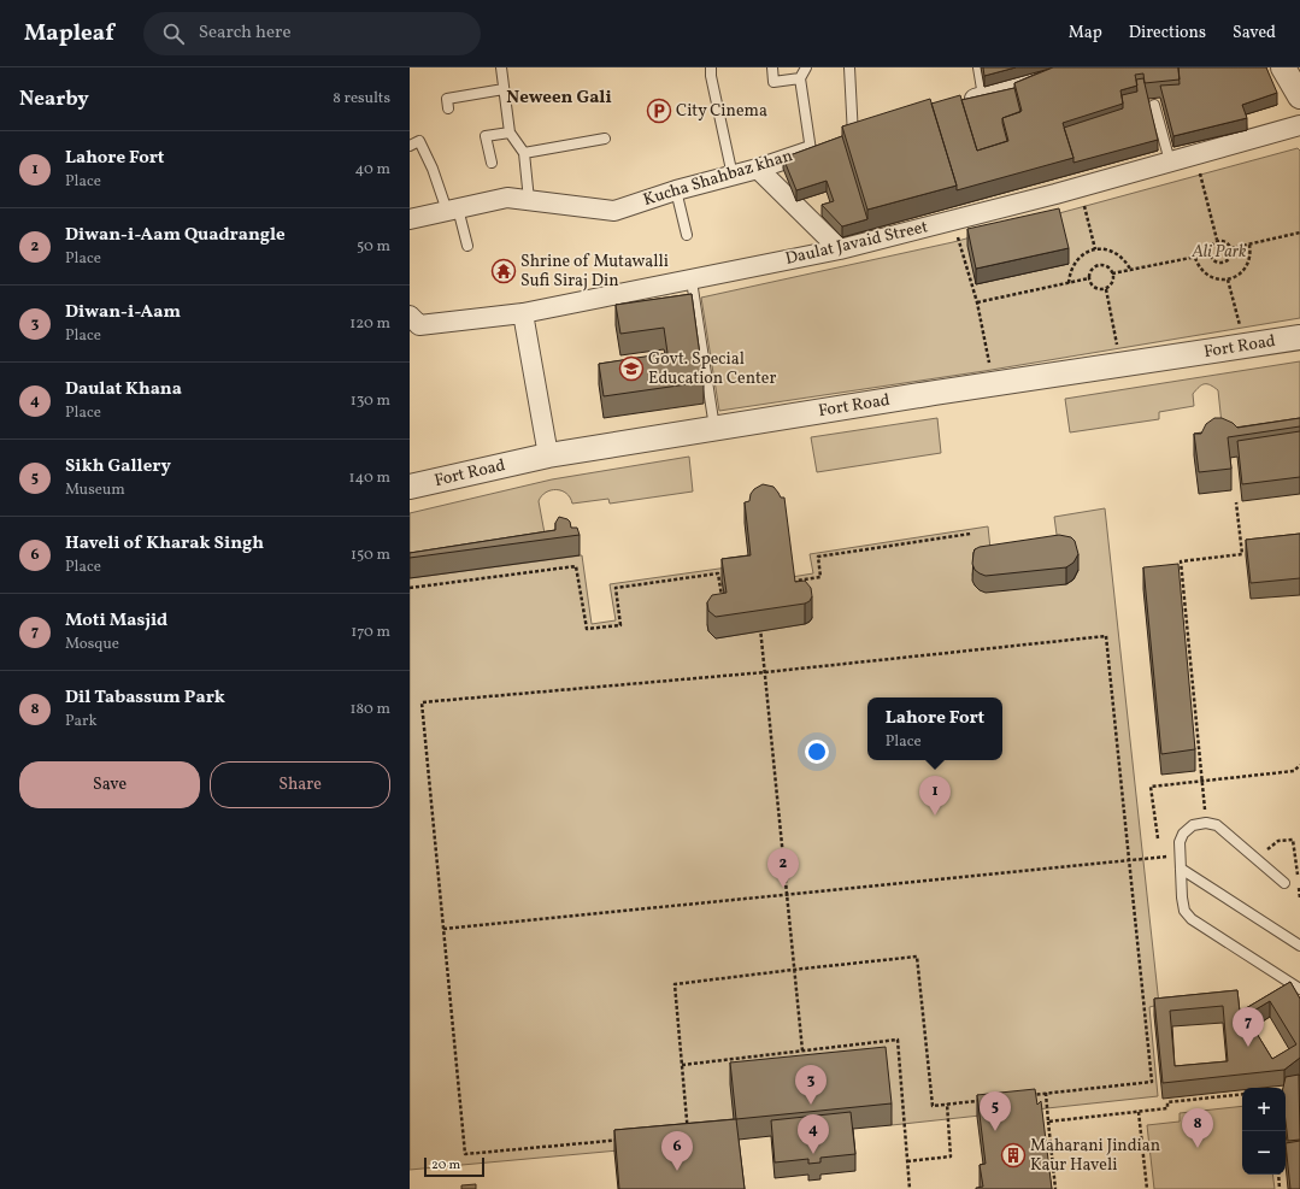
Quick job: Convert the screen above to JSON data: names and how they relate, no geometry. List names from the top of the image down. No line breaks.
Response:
{"streets":{"street":["Kucha Shahbaz khan","Daulat Javaid Street","Fort Road"]},"districts":["Neween Gali"],"parks":["Ali Park"],"places":{"parking":["City Cinema"],"temple":["Shrine of Mutawalli Sufi Siraj Din"],"school or university":["Govt. Special Education Center"],"building":["Maharani Jindian Kaur Haveli"]},"scale_bar":"20 m","page":{"header":"Mapleaf","search":"Search here","nav":["Map","Directions","Saved"],"heading":["Nearby","8 results"],"list":[{"mark":"1","name":"Lahore Fort","note":"Place","value":"40 m"},{"mark":"2","name":"Diwan-i-Aam Quadrangle","note":"Place","value":"50 m"},{"mark":"3","name":"Diwan-i-Aam","note":"Place","value":"120 m"},{"mark":"4","name":"Daulat Khana","note":"Place","value":"130 m"},{"mark":"5","name":"Sikh Gallery","note":"Museum","value":"140 m"},{"mark":"6","name":"Haveli of Kharak Singh","note":"Place","value":"150 m"},{"mark":"7","name":"Moti Masjid","note":"Mosque","value":"170 m"},{"mark":"8","name":"Dil Tabassum Park","note":"Park","value":"180 m"}],"popup":["Lahore Fort","Place"],"buttons":["Save","Share"],"pins":["1","2","7","3","5","8","4","6"],"map_buttons":["+","−"],"scale":"20 m"}}
